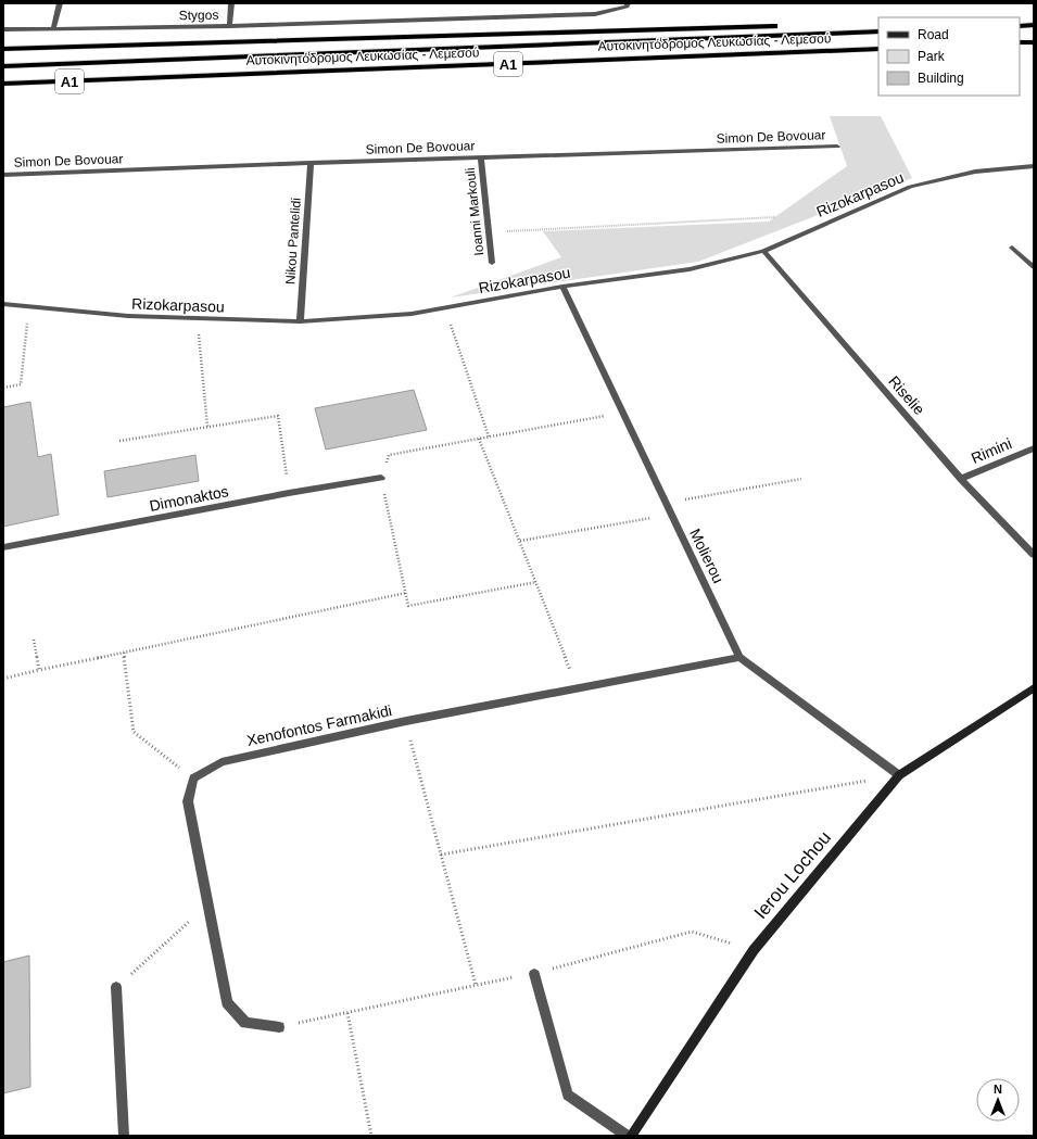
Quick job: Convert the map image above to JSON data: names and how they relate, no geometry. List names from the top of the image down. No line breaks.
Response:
{"streets":{"highway":["Αυτοκινητόδρομος Λευκωσίας - Λεμεσού","A1"],"street":["Stygos","Simon De Bovouar","Rizokarpasou","Ioanni Markouli","Nikou Pantelidi","Riselie","Rimini","Dimonaktos","Molierou","Xenofontos Farmakidi","Ierou Lochou"]},"crossings":[["Simon De Bovouar","Ioanni Markouli"],["Simon De Bovouar","Nikou Pantelidi"],["Rizokarpasou","Nikou Pantelidi"],["Rizokarpasou","Riselie"],["Rizokarpasou","Molierou"],["Riselie","Rimini"],["Molierou","Xenofontos Farmakidi"],["Molierou","Ierou Lochou"]],"legend":["Road","Park","Building"],"north":"top"}
